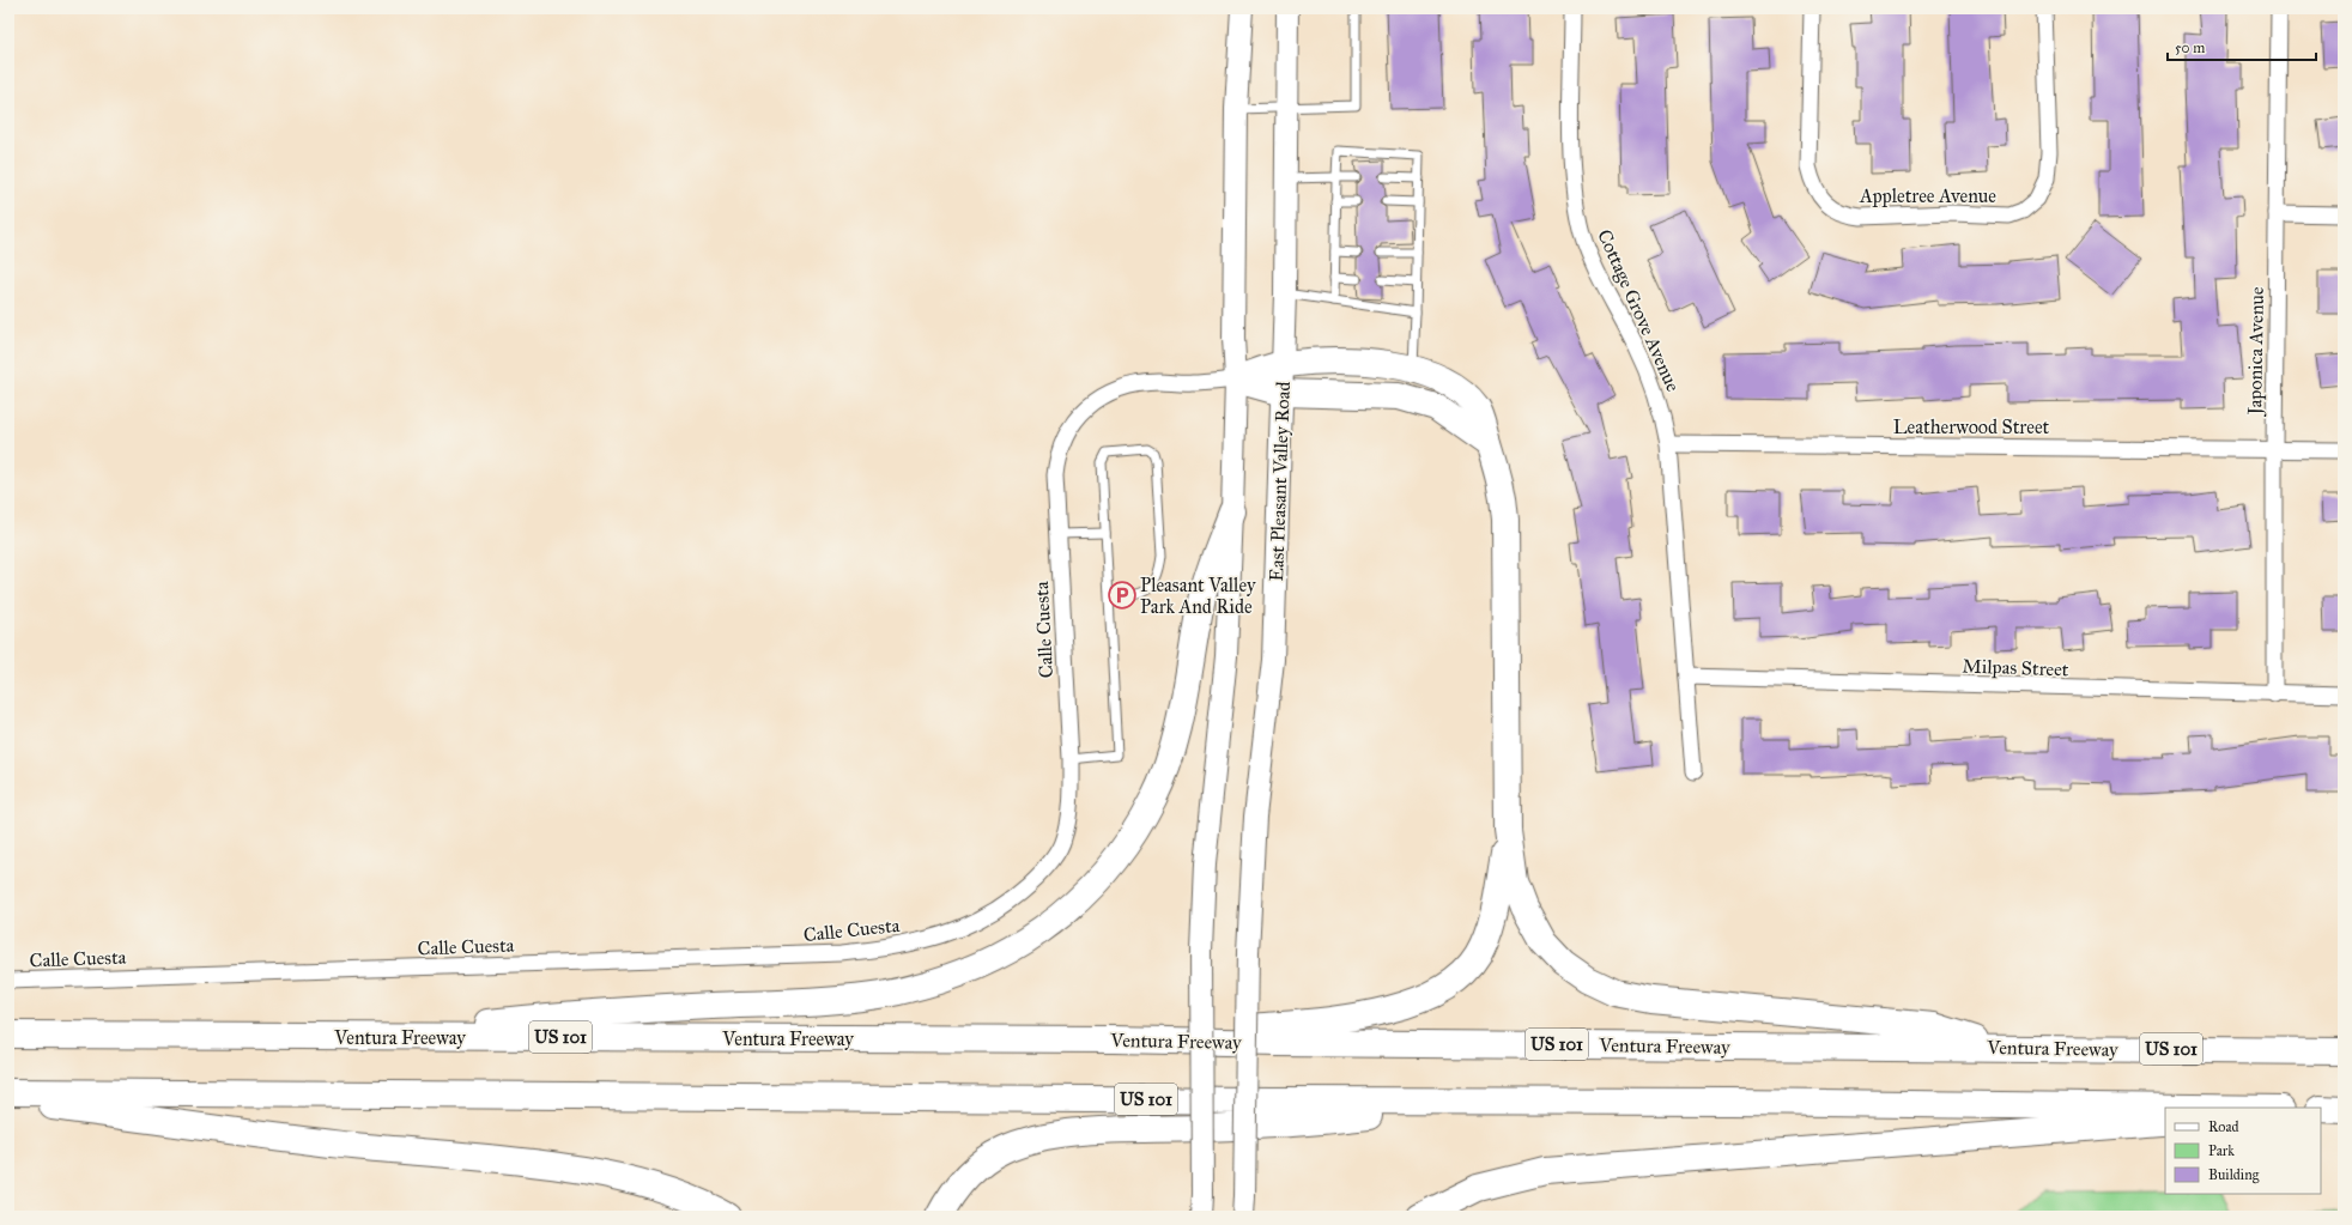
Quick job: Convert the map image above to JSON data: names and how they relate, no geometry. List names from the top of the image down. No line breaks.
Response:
{"streets":{"highway":["Ventura Freeway","US 101"],"main road":["East Pleasant Valley Road"],"street":["Appletree Avenue","Cottage Grove Avenue","Japonica Avenue","Leatherwood Street","Calle Cuesta","Milpas Street"]},"crossings":[["Cottage Grove Avenue","Leatherwood Street"],["Cottage Grove Avenue","Milpas Street"],["Japonica Avenue","Leatherwood Street"],["Japonica Avenue","Milpas Street"]],"places":{"parking":["Pleasant Valley Park And Ride"]},"legend":["Road","Park","Building"],"scale_bar":"50 m"}
